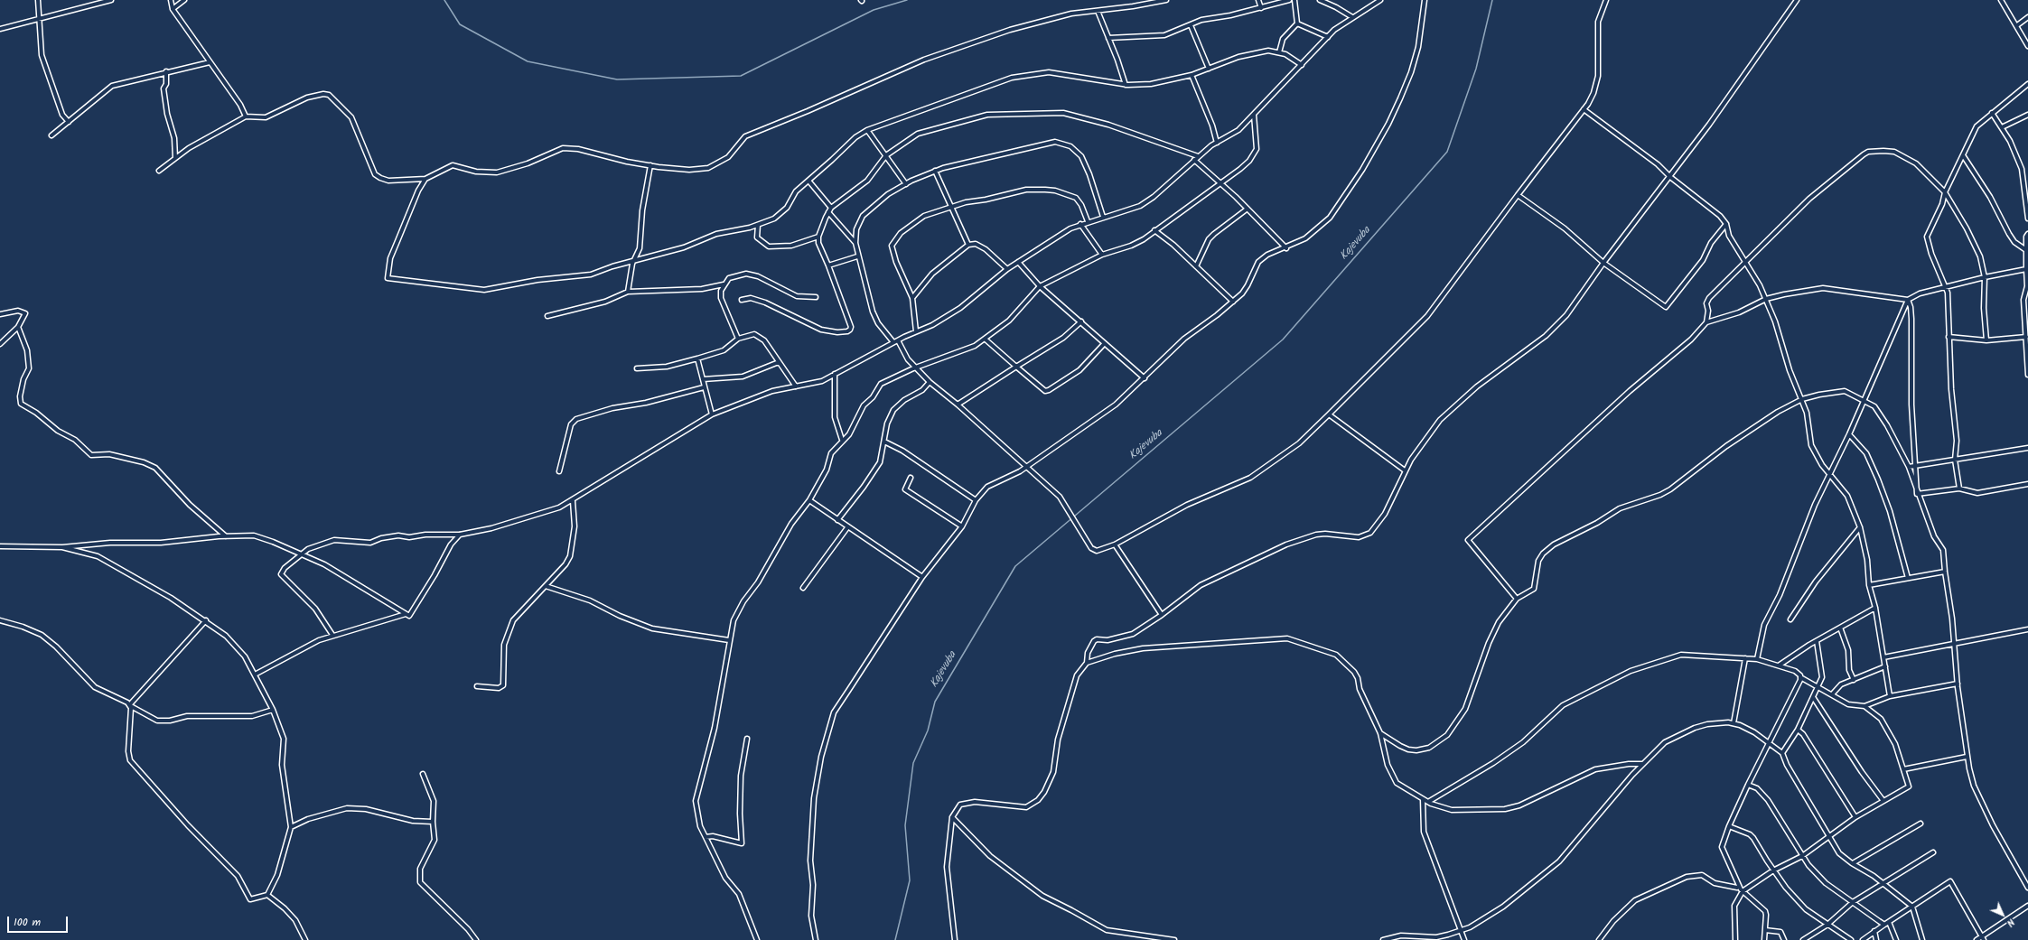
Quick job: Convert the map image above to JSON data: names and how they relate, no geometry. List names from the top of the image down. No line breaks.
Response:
{"water":["Kajevuba"],"scale_bar":"100 m","north":"bottom right"}
